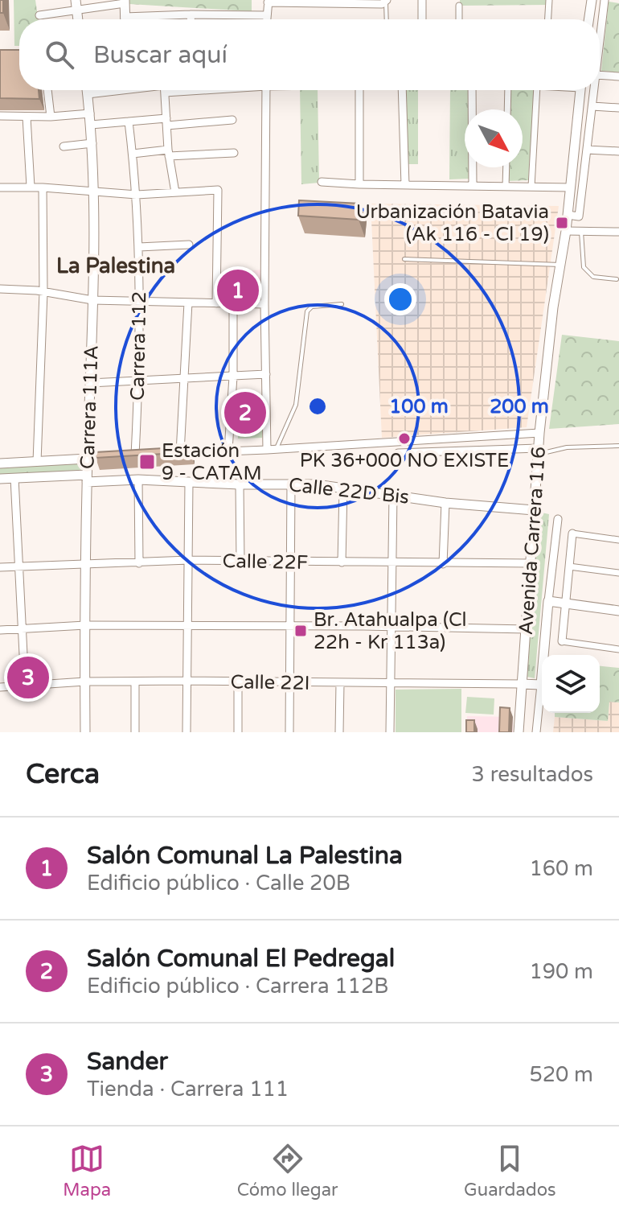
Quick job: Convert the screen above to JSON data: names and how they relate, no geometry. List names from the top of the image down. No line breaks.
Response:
{"streets":{"street":["Carrera 112","Carrera 111A","Calle 22D Bis","Avenida Carrera 116","Calle 22F","Calle 22I"]},"crossings":[["Carrera 111A","Calle 22D Bis"],["Carrera 111A","Calle 22F"],["Carrera 111A","Calle 22I"],["Calle 22D Bis","Avenida Carrera 116"],["Avenida Carrera 116","Calle 22F"],["Avenida Carrera 116","Calle 22I"]],"districts":["La Palestina"],"places":{"transit":["Urbanización Batavia (Ak 116 - Cl 19)","Estación 9 - CATAM","Br. Atahualpa (Cl 22h - Kr 113a)"],"other":["PK 36+000 NO EXISTE"]},"north":"bottom right","page":{"search":"Buscar aquí","pins":["1","2","3"],"heading":["Cerca","3 resultados"],"list":[{"mark":"1","name":"Salón Comunal La Palestina","note":"Edificio público · Calle 20B","value":"160 m"},{"mark":"2","name":"Salón Comunal El Pedregal","note":"Edificio público · Carrera 112B","value":"190 m"},{"mark":"3","name":"Sander","note":"Tienda · Carrera 111","value":"520 m"}],"nav":["Mapa","Cómo llegar","Guardados"]},"rings":["100 m","200 m"]}
